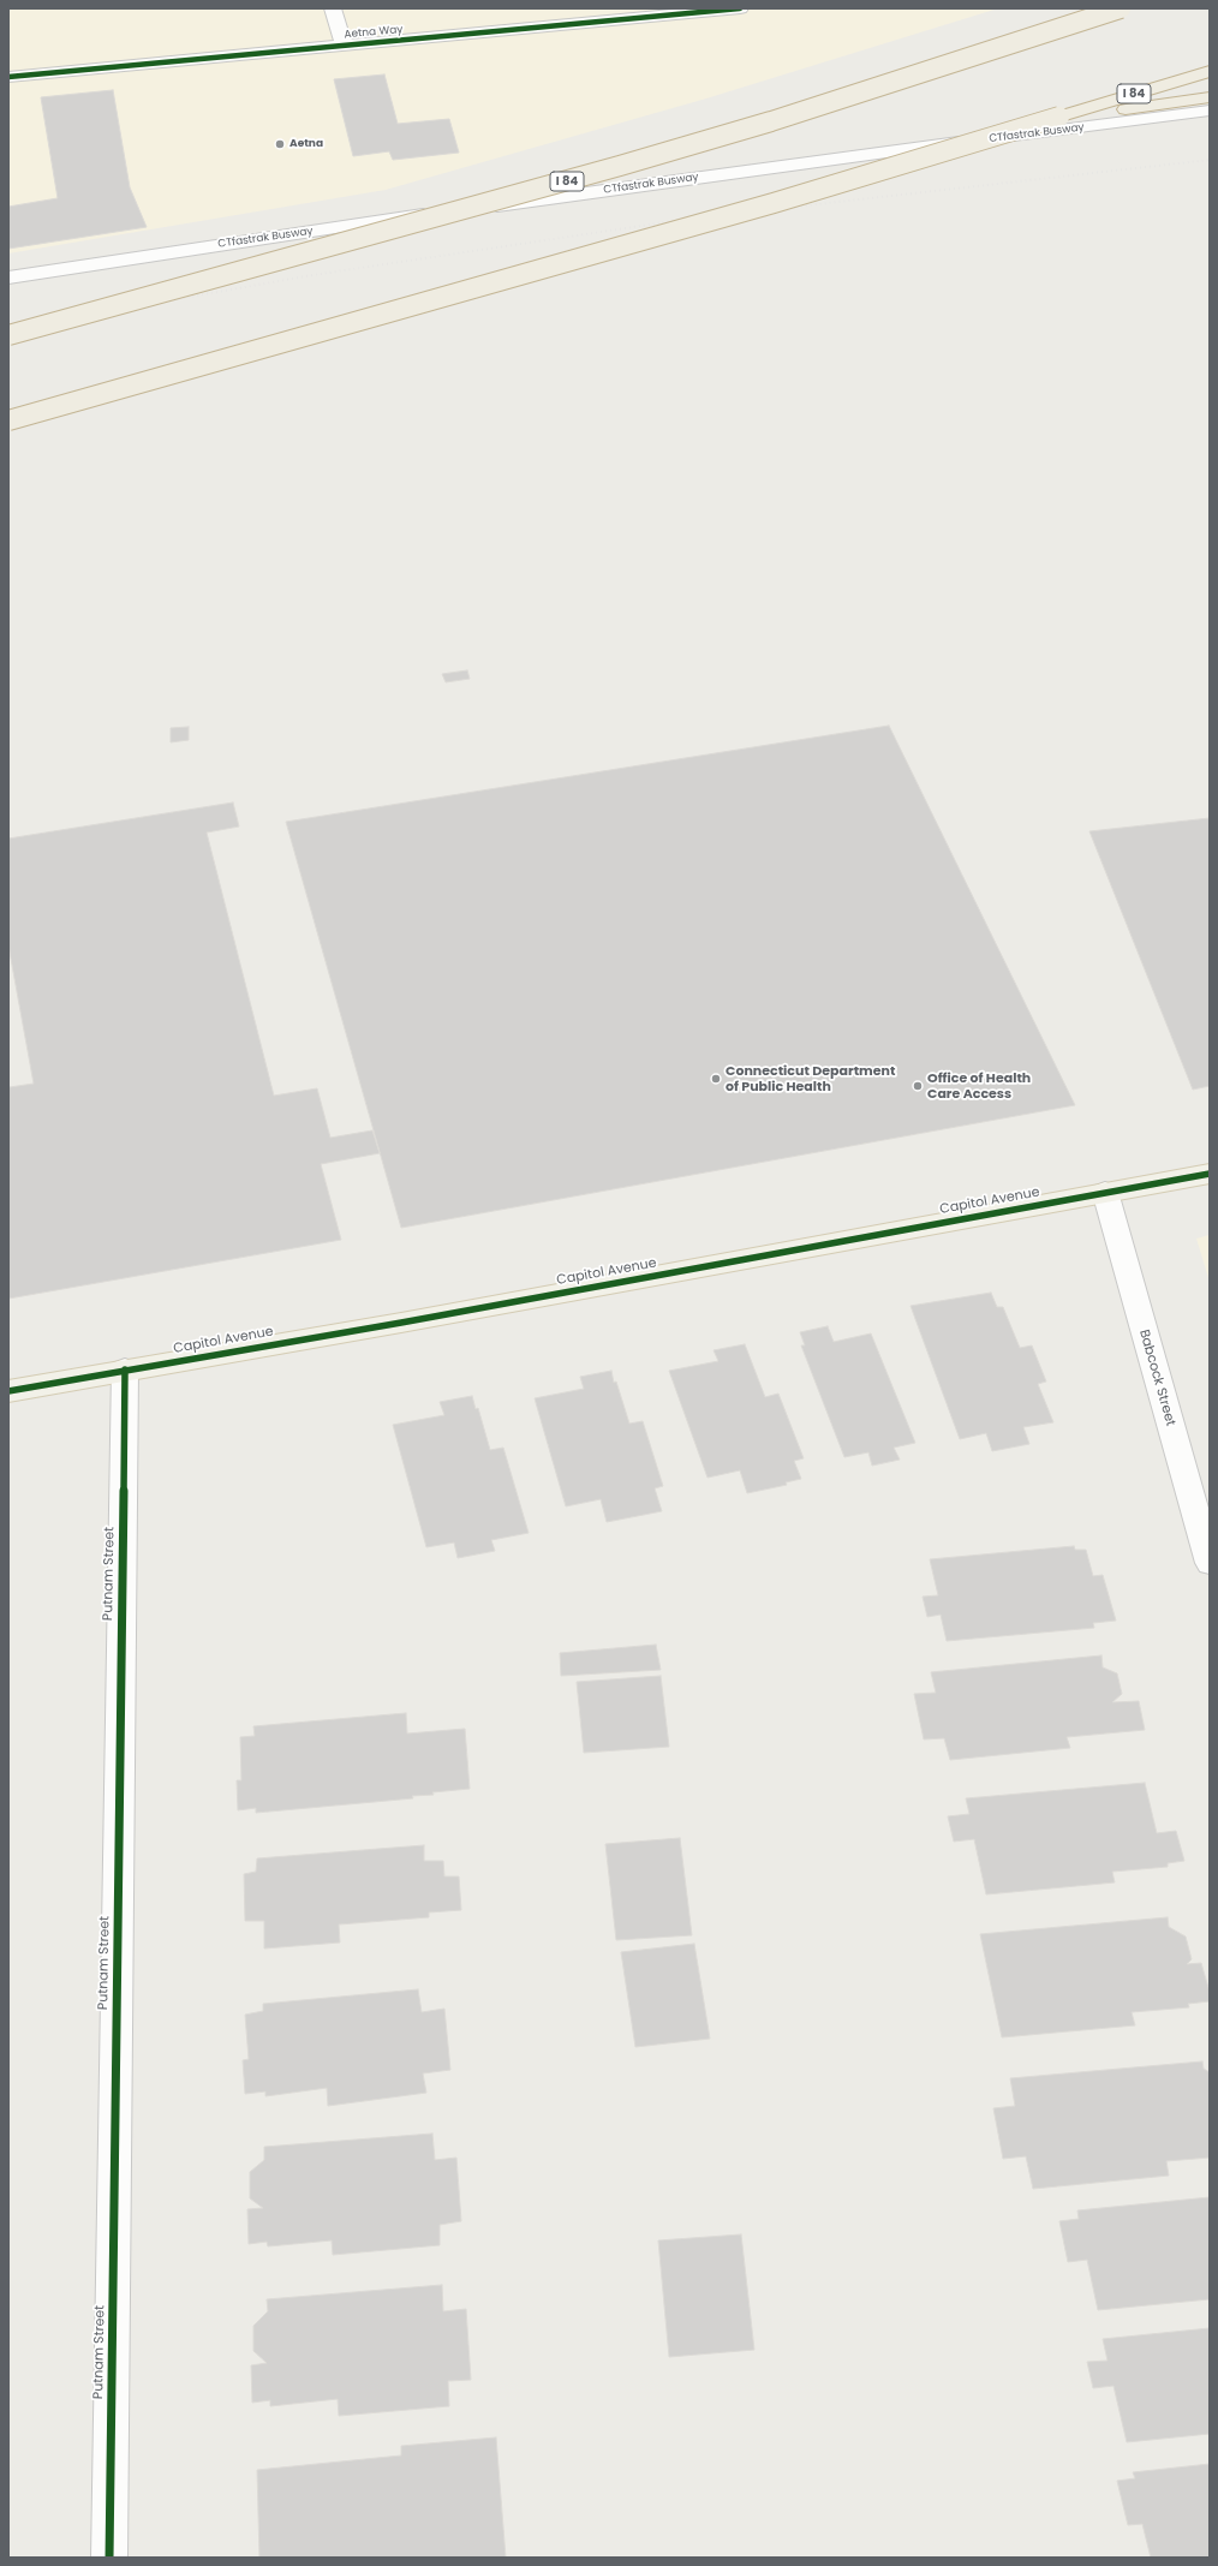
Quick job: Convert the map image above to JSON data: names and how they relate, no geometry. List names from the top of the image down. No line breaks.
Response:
{"streets":{"highway":["I 84"],"main road":["Capitol Avenue"],"street":["Aetna Way","CTfastrak Busway","Babcock Street","Putnam Street"]},"crossings":[["Capitol Avenue","Babcock Street"],["Capitol Avenue","Putnam Street"]],"places":["Aetna","Connecticut Department of Public Health","Office of Health Care Access"]}
